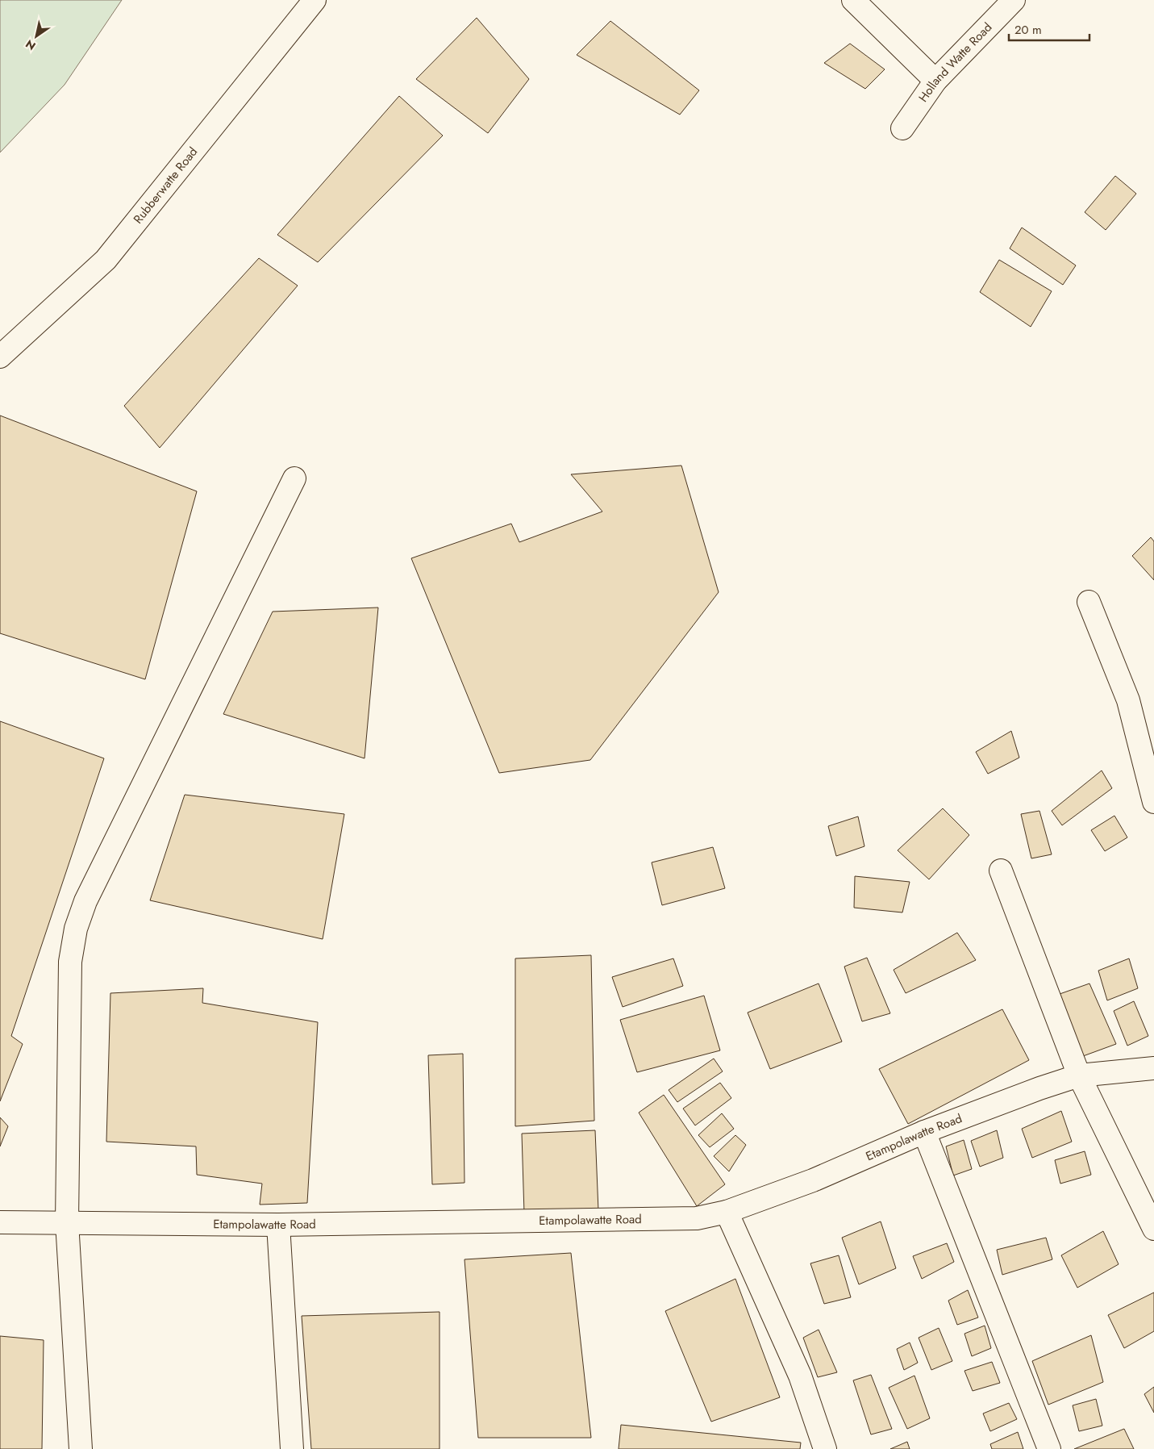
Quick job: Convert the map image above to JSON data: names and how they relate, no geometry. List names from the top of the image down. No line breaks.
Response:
{"streets":{"street":["Holland Watte Road","Rubberwatte Road","Etampolawatte Road"]},"scale_bar":"20 m","north":"bottom left"}
